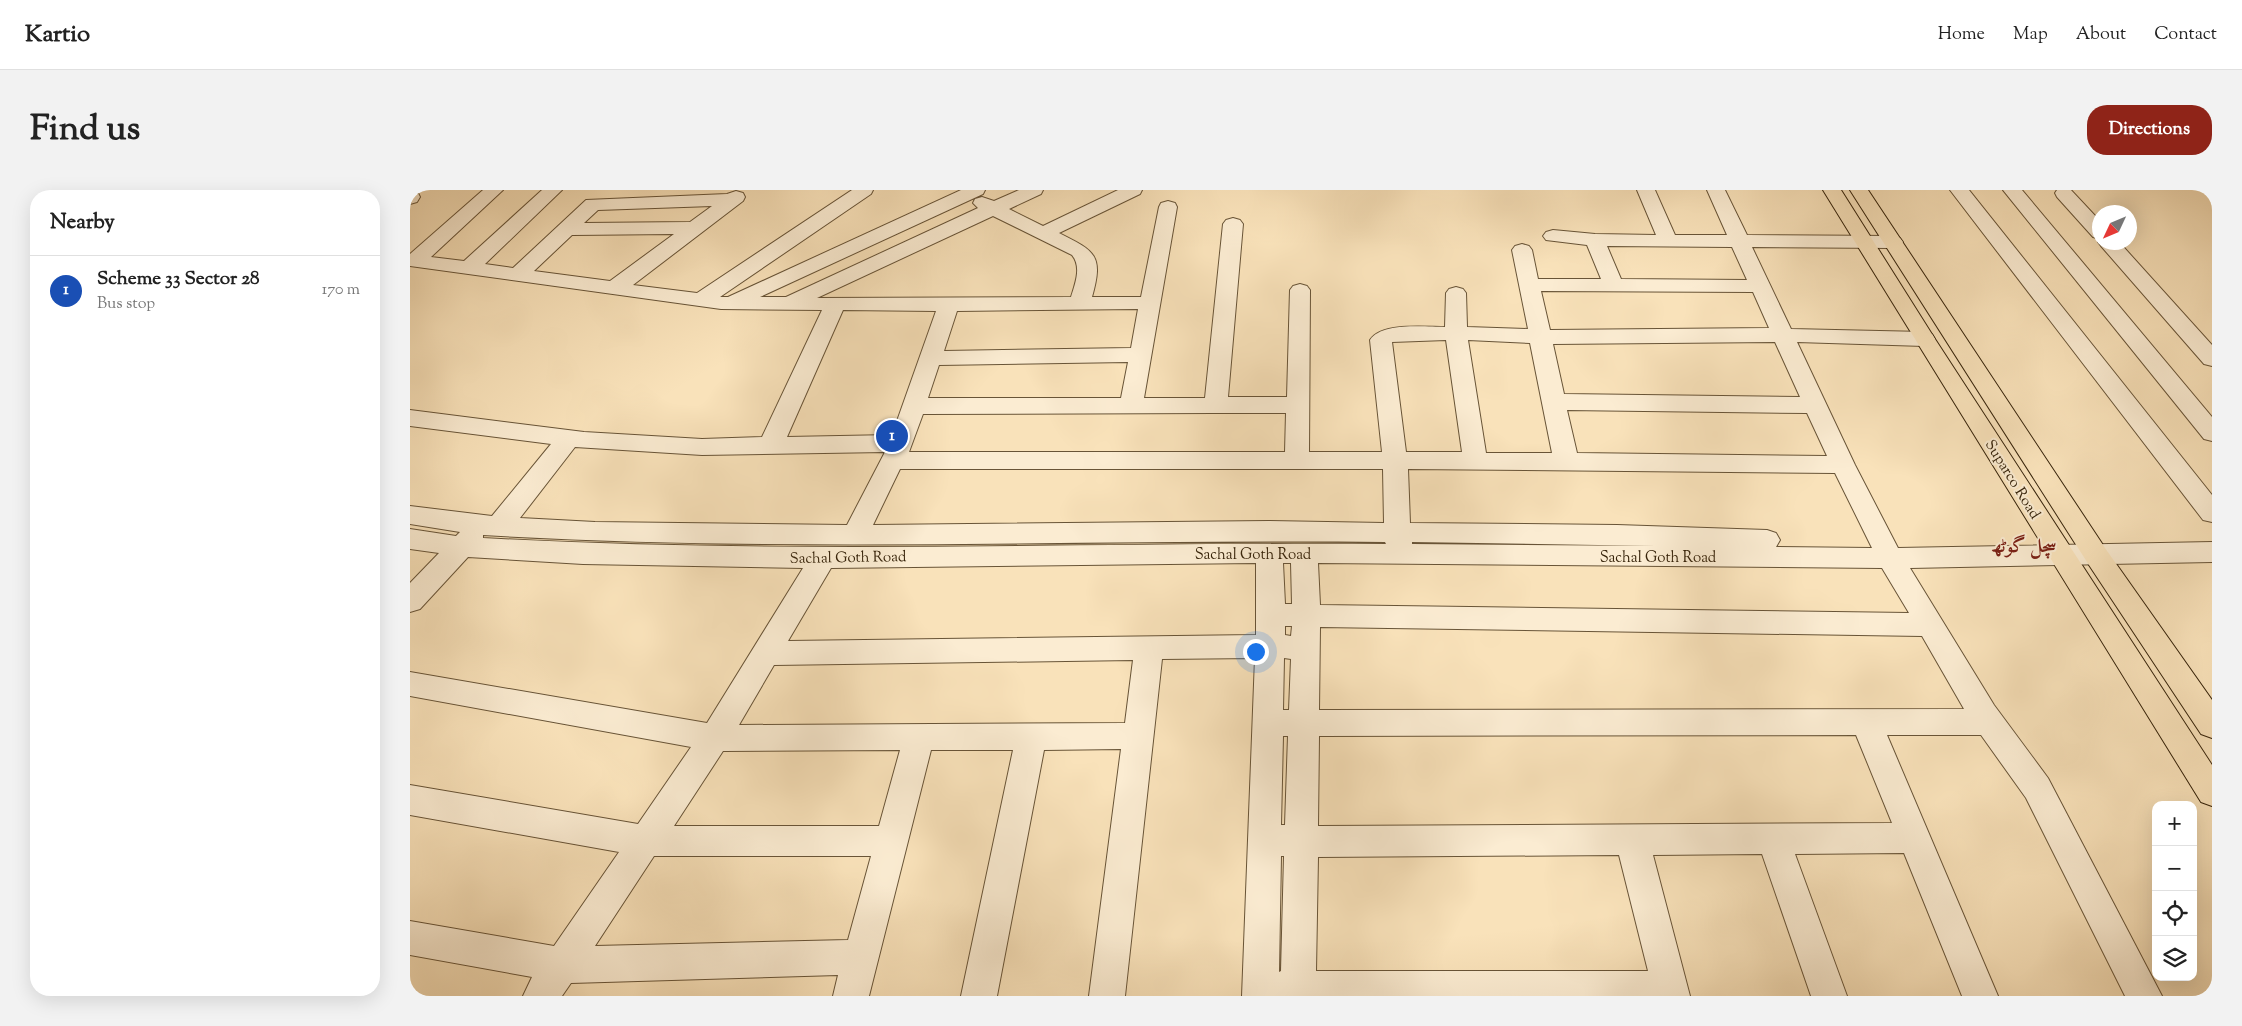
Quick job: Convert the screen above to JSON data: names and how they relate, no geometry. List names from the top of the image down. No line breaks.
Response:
{"streets":{"main road":["Suparco Road"],"street":["Sachal Goth Road"]},"crossings":[["Suparco Road","Sachal Goth Road"]],"districts":["سچل گوٹھ"],"north":"bottom left","page":{"header":"Kartio","nav":["Home","Map","About","Contact"],"title":"Find us","buttons":"Directions","heading":"Nearby","list":[{"mark":"1","name":"Scheme 33 Sector 28","note":"Bus stop","value":"170 m"}],"pins":"1","map_buttons":["+","−"]}}
